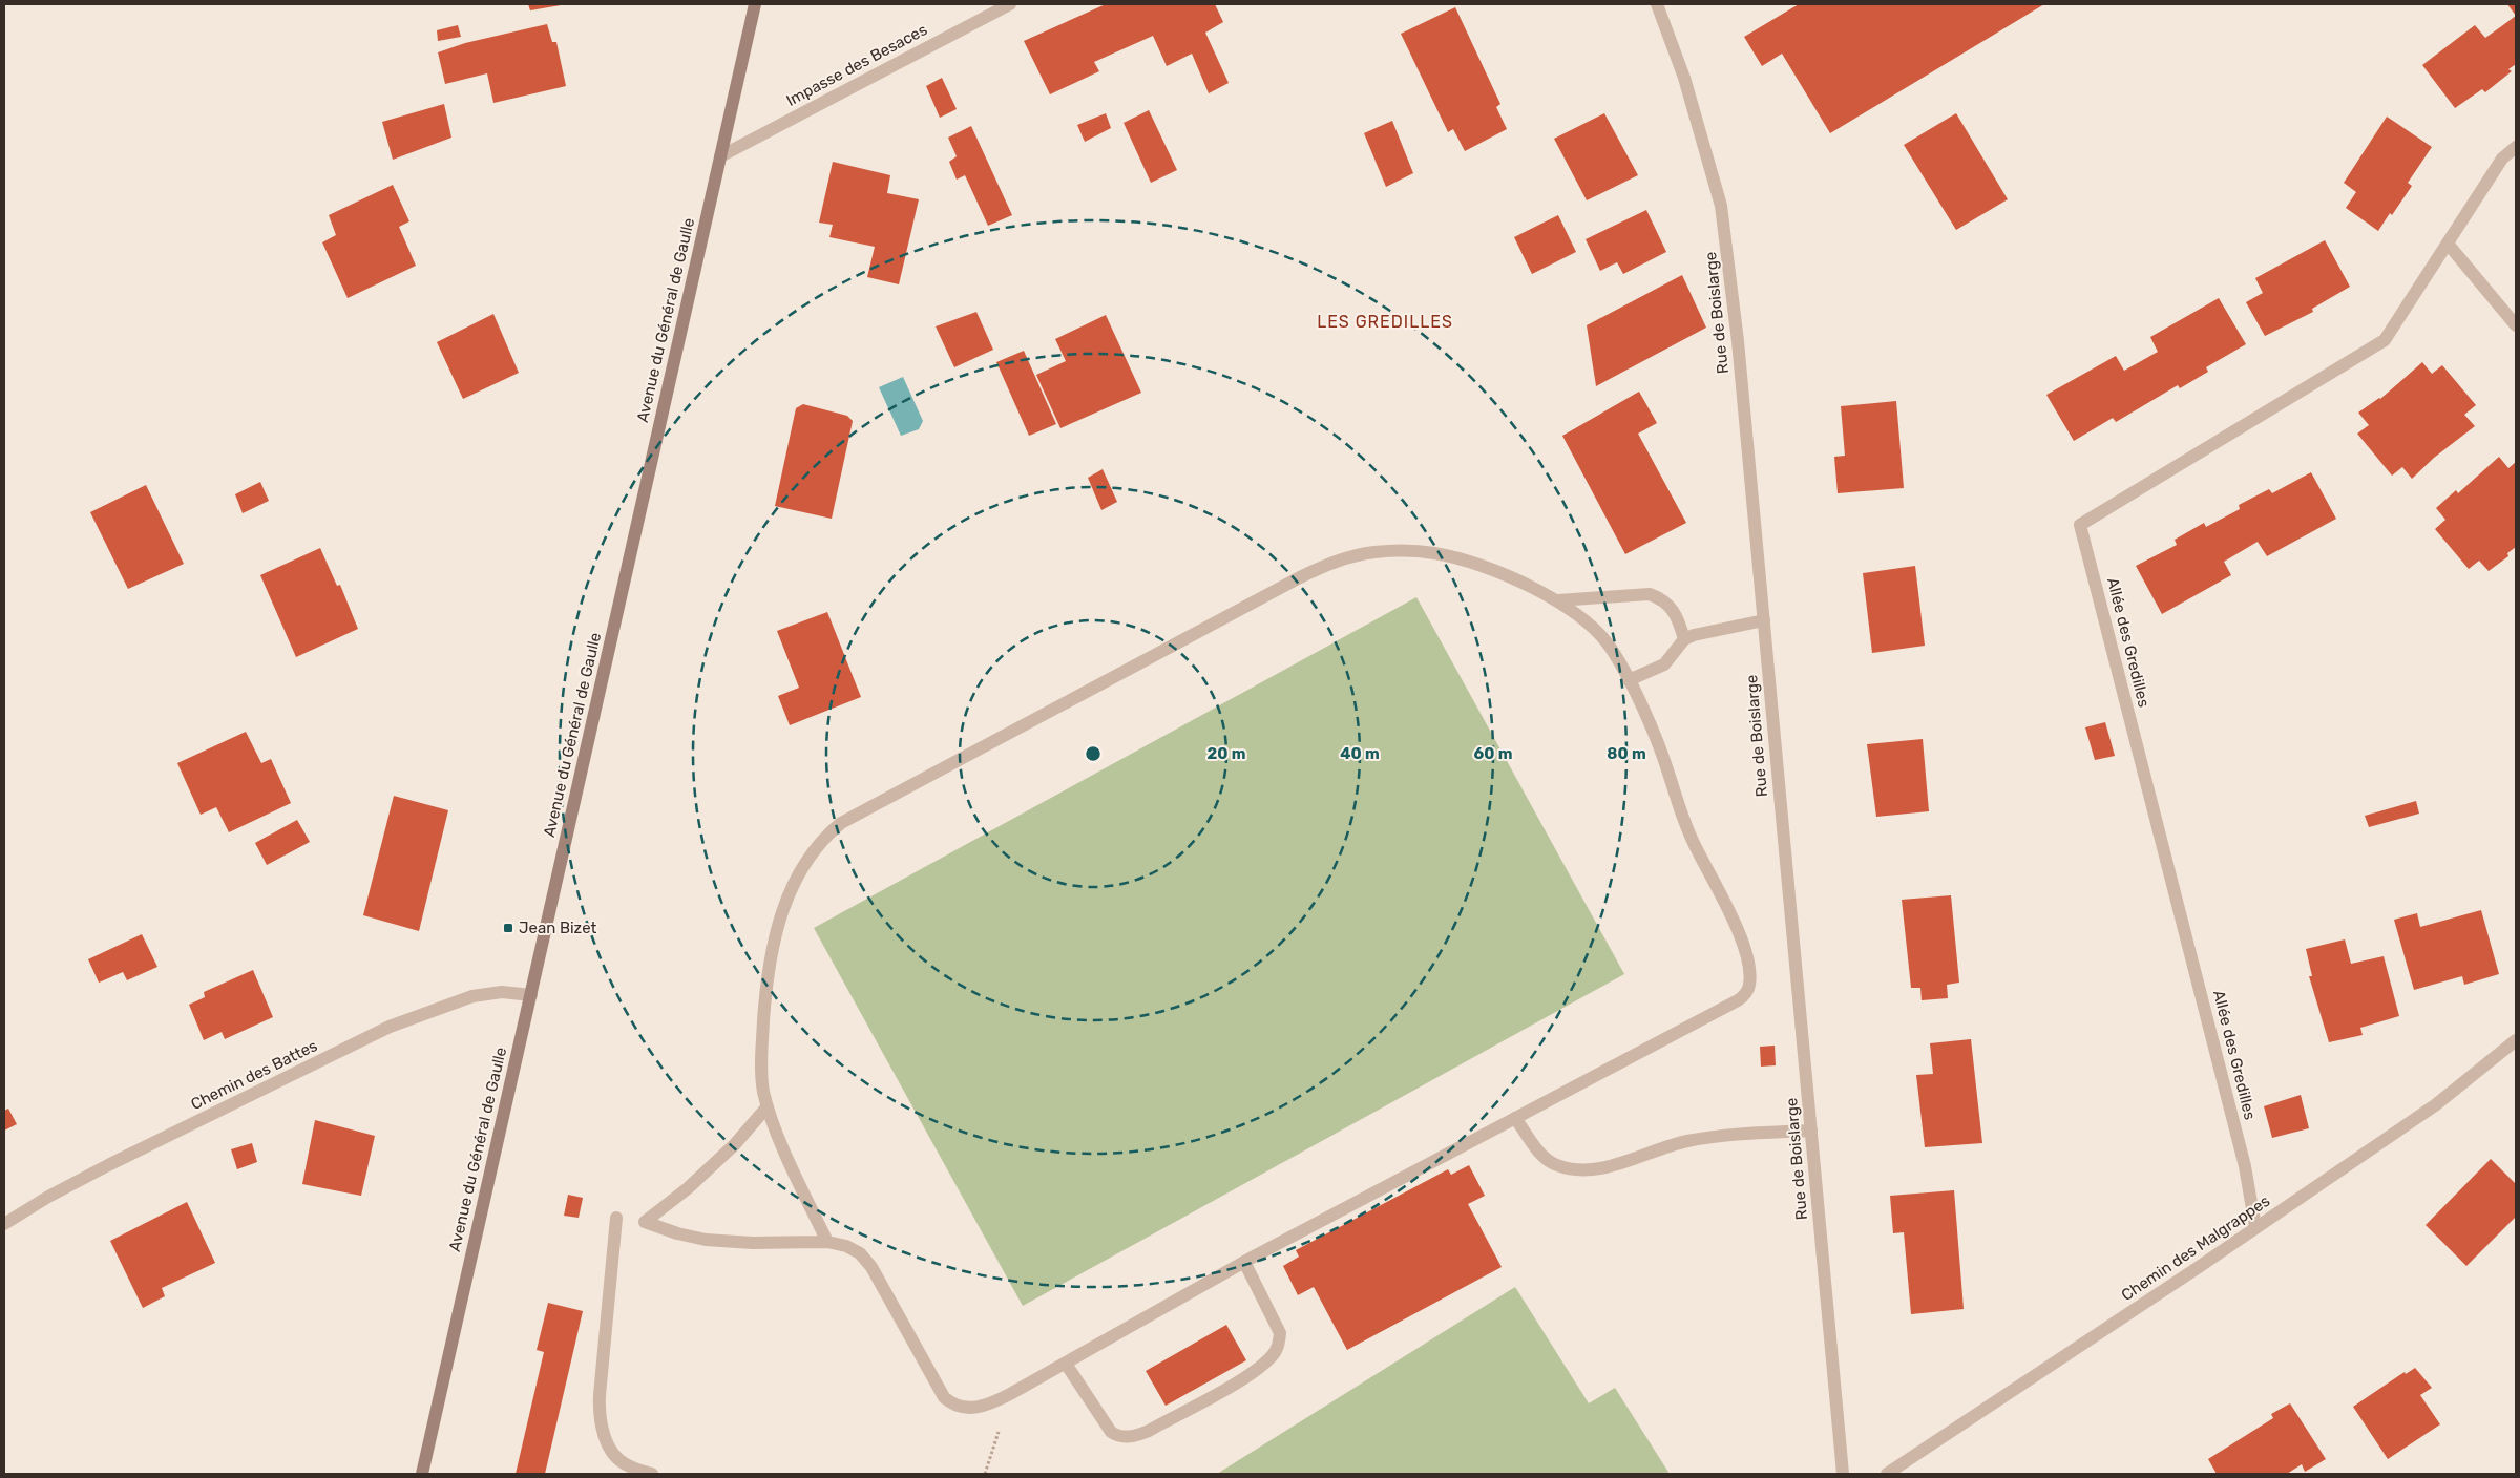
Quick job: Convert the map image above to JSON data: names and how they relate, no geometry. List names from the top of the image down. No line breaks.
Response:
{"streets":{"main road":["Avenue du Général de Gaulle"],"street":["Impasse des Besaces","Rue de Boislarge","Allée des Gredilles","Chemin des Battes","Chemin des Malgrappes"]},"crossings":[["Impasse des Besaces","Avenue du Général de Gaulle"],["Avenue du Général de Gaulle","Chemin des Battes"],["Allée des Gredilles","Chemin des Malgrappes"]],"districts":["LES GREDILLES"],"places":{"transit":["Jean Bizet"]},"rings":["20 m","40 m","60 m","80 m"]}
